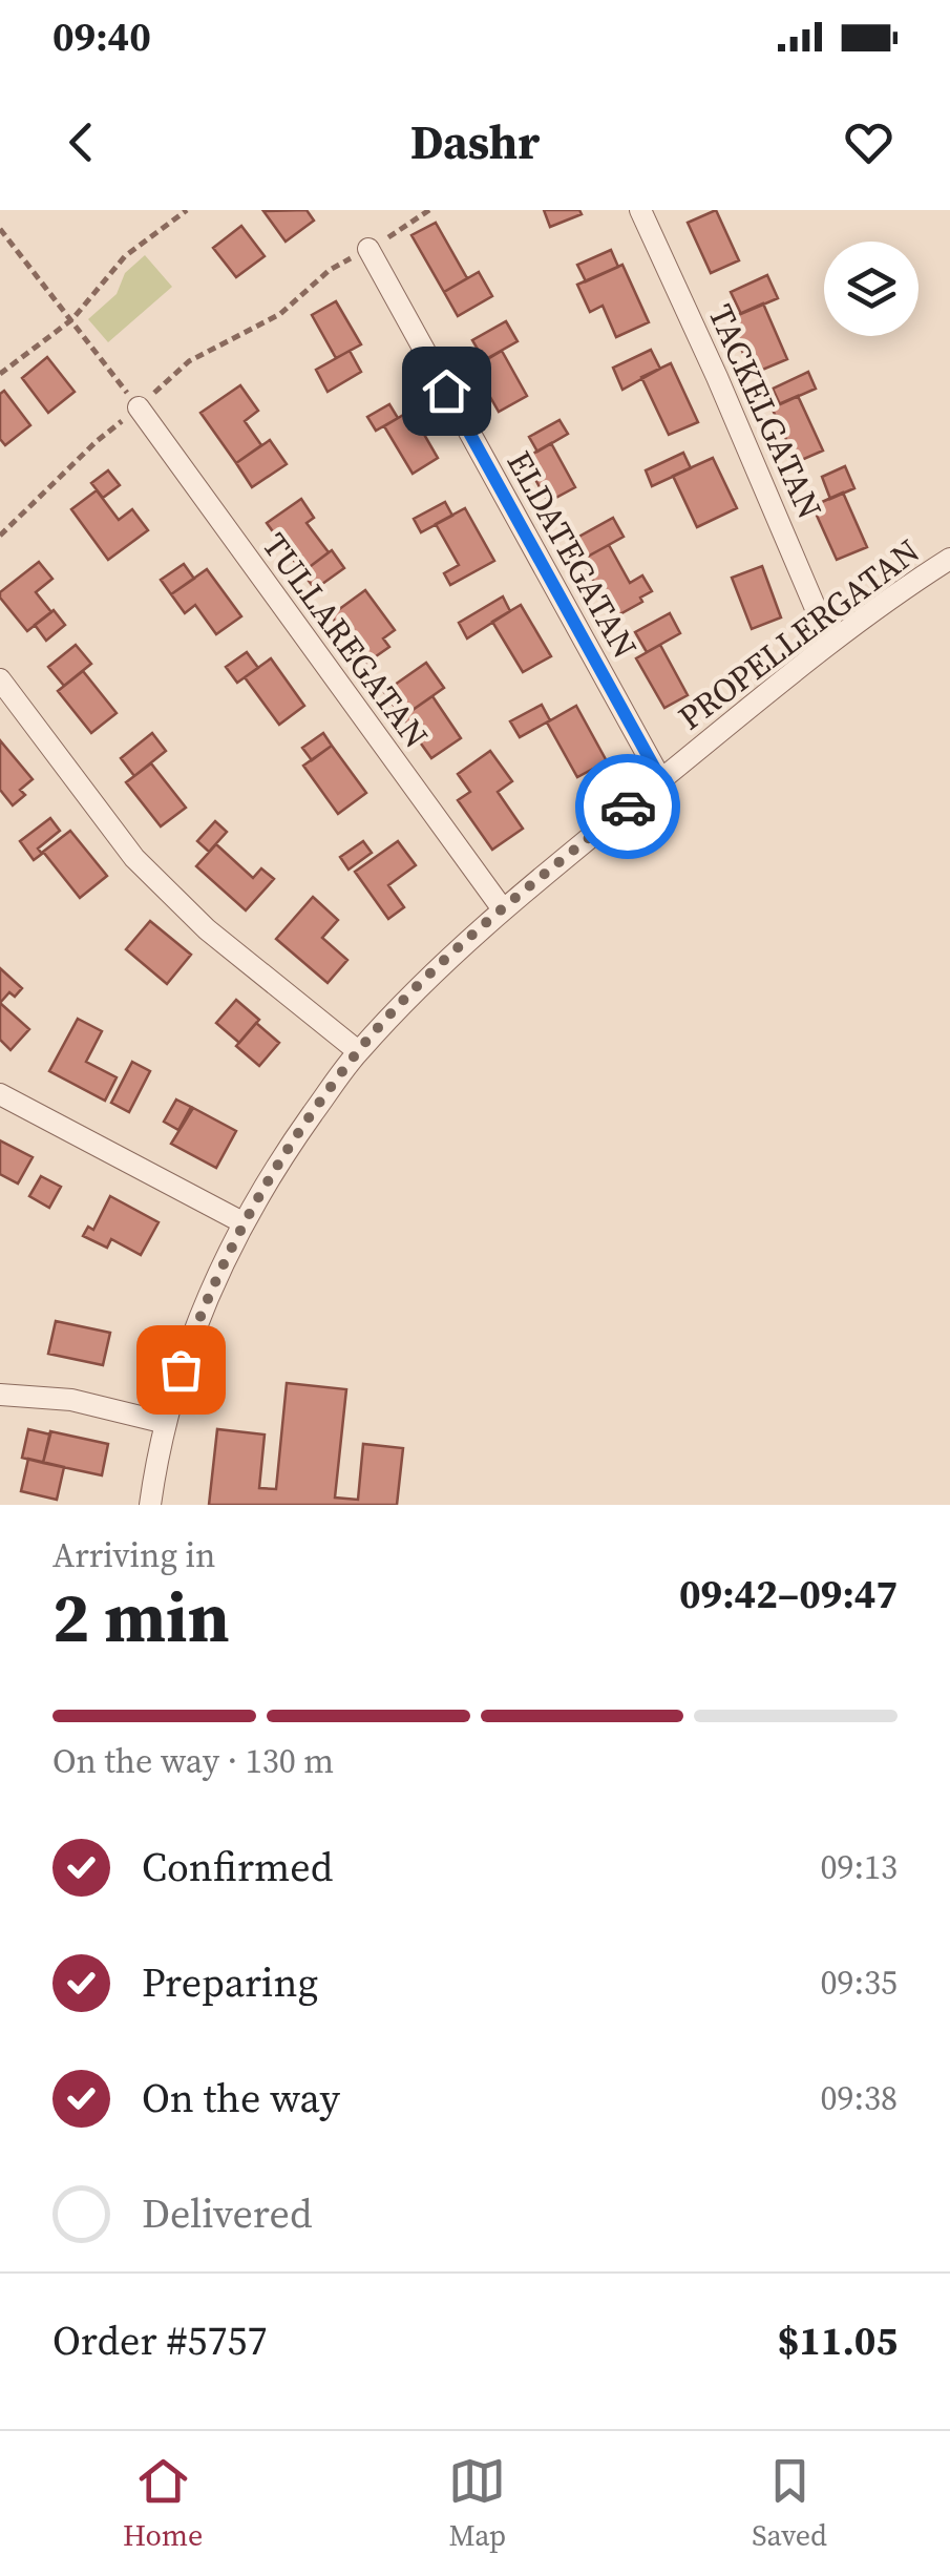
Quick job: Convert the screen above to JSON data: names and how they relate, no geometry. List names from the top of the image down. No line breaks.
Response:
{"streets":{"street":["TACKELGATAN","ELDATEGATAN","PROPELLERGATAN","TULLAREGATAN"]},"crossings":[["TACKELGATAN","PROPELLERGATAN"],["ELDATEGATAN","PROPELLERGATAN"],["PROPELLERGATAN","TULLAREGATAN"]],"page":{"status":"09:40","header":"Dashr","heading":["2 min","Arriving in","09:42–09:47"],"panel":["Order #5757","$11.05"],"bar":"On the way · 130 m","list":[["Confirmed","09:13"],["Preparing","09:35"],["On the way","09:38"],"Delivered"],"tabs":["Home","Map","Saved"]}}
